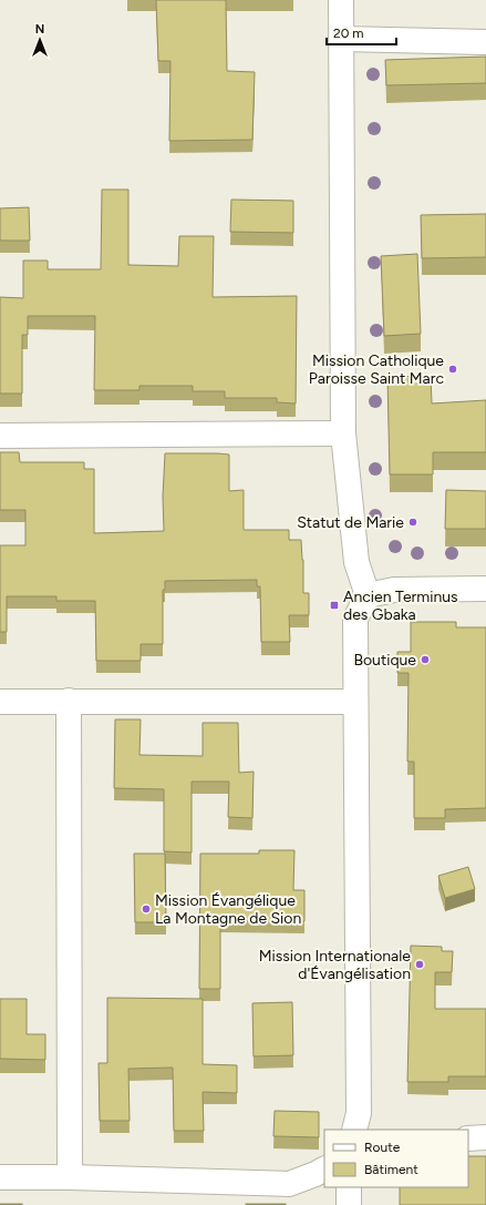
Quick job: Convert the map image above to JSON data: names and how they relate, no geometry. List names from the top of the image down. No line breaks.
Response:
{"places":{"other":["Mission Catholique Paroisse Saint Marc","Statut de Marie","Boutique","Mission Évangélique La Montagne de Sion","Mission Internationale d'Évangélisation"],"transit":["Ancien Terminus des Gbaka"]},"legend":["Route","Bâtiment"],"scale_bar":"20 m","north":"top"}
